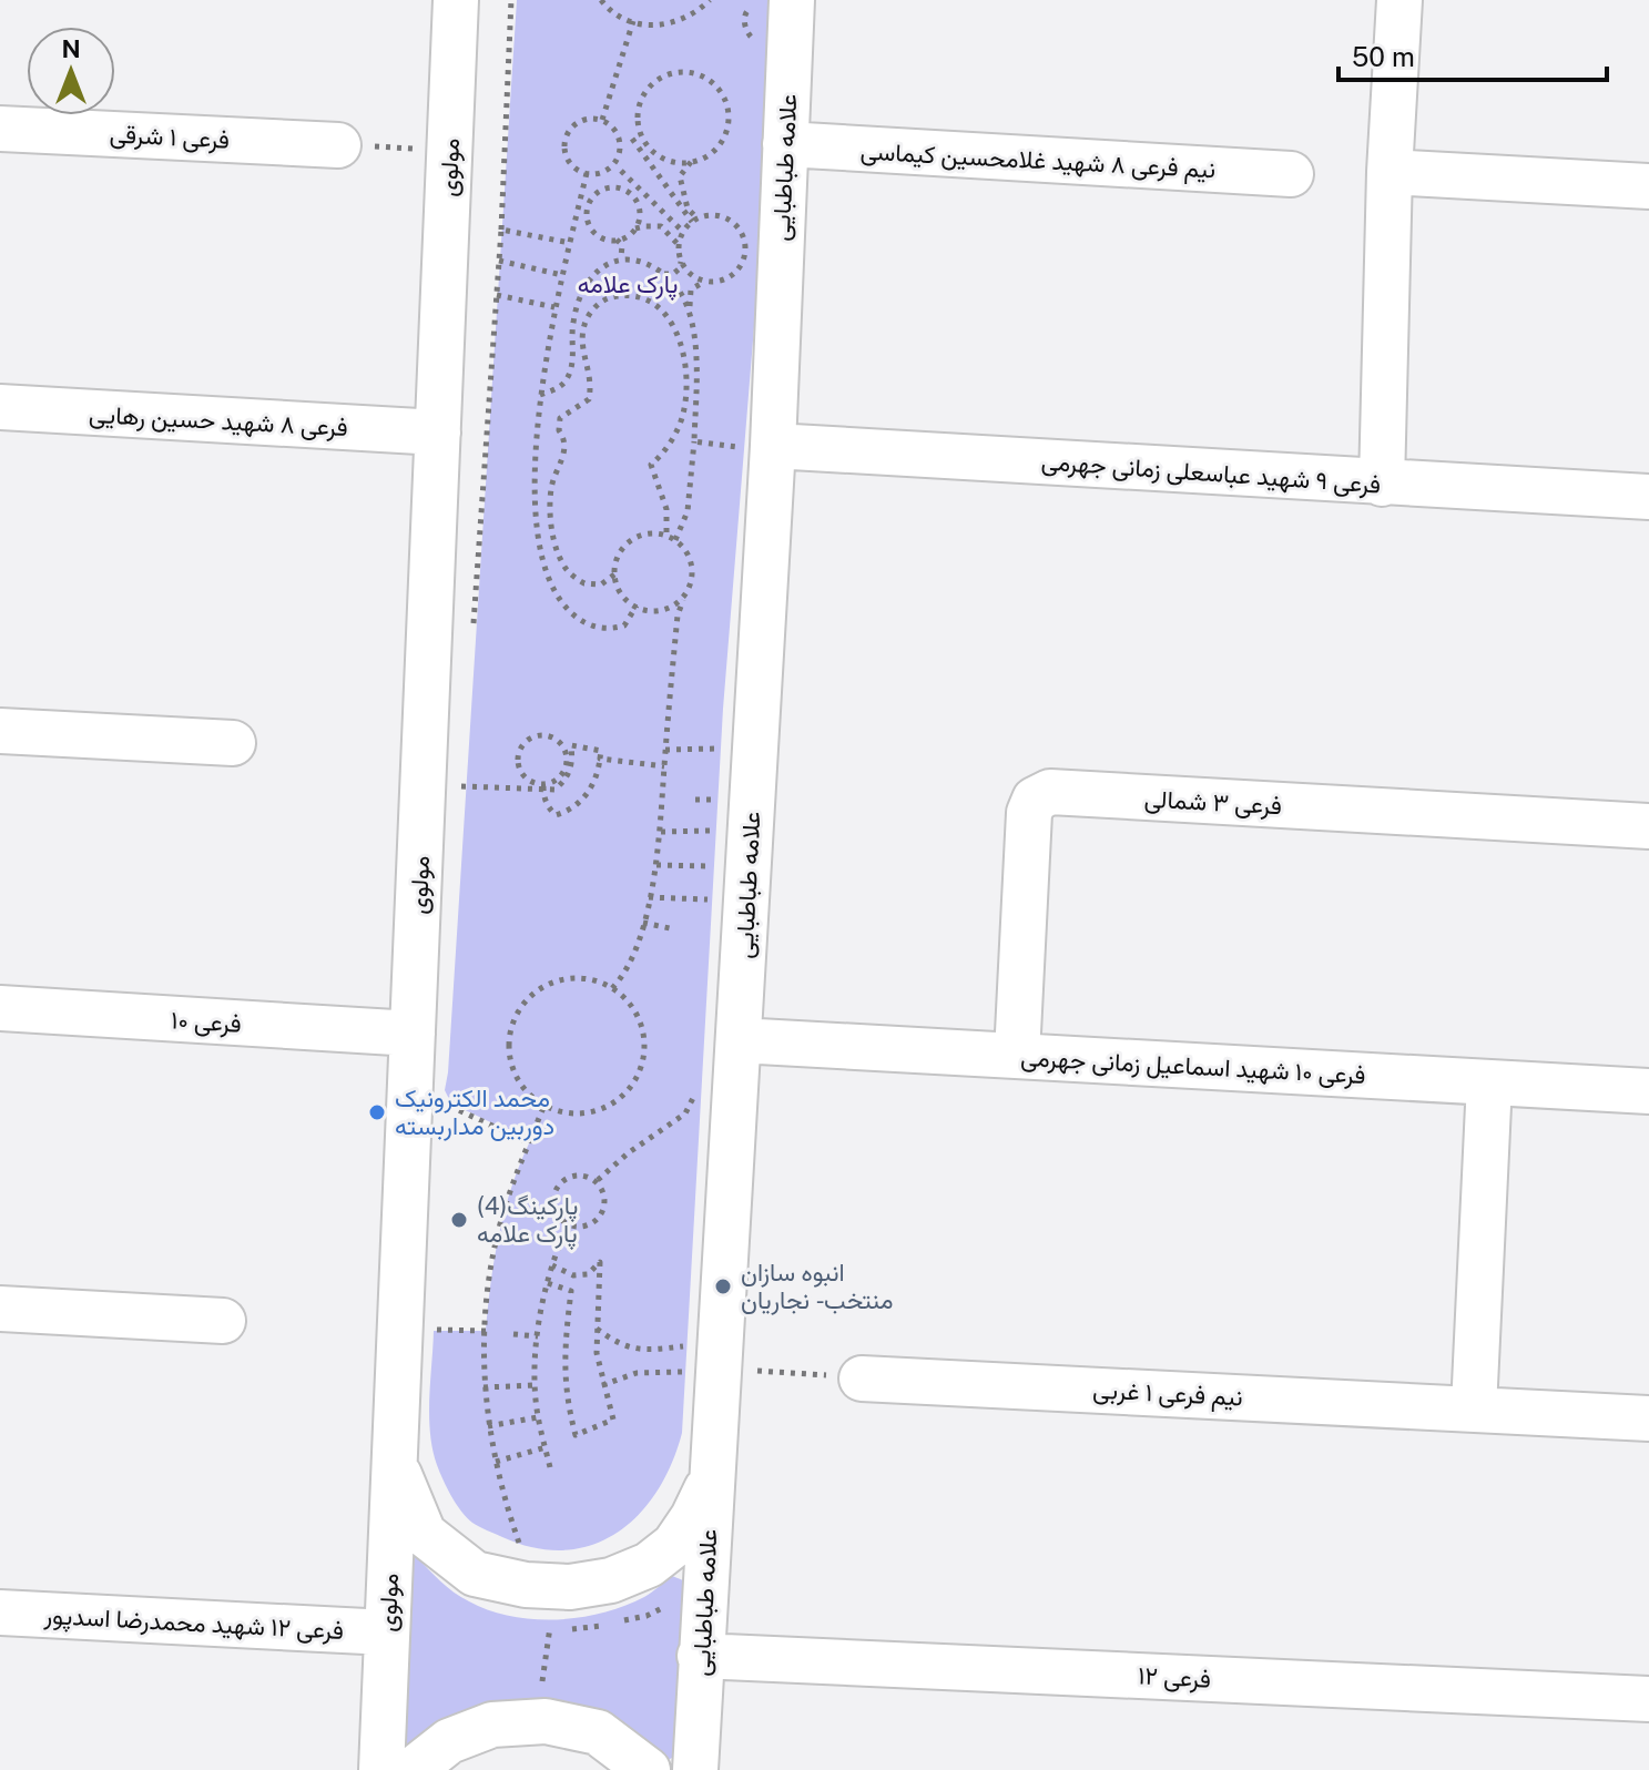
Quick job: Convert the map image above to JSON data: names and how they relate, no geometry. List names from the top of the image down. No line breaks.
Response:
{"streets":{"street":["فرعی ۱ شرقی","نیم فرعی ۸ شهید غلامحسین کیماسی","مولوی","علامه طباطبایی","فرعی ۸ شهید حسین رهایی","فرعی ۹ شهید عباسعلی زمانی جهرمی","فرعی ۳ شمالی","فرعی ۱۰","فرعی ۱۰ شهید اسماعیل زمانی جهرمی","نیم فرعی ۱ غربی","فرعی ۱۲ شهید محمدرضا اسدپور","فرعی ۱۲"]},"crossings":[["نیم فرعی ۸ شهید غلامحسین کیماسی","علامه طباطبایی"],["مولوی","فرعی ۸ شهید حسین رهایی"],["مولوی","فرعی ۱۰"],["مولوی","فرعی ۱۲ شهید محمدرضا اسدپور"],["علامه طباطبایی","فرعی ۹ شهید عباسعلی زمانی جهرمی"],["علامه طباطبایی","فرعی ۱۰ شهید اسماعیل زمانی جهرمی"],["علامه طباطبایی","فرعی ۱۲"],["فرعی ۳ شمالی","فرعی ۱۰ شهید اسماعیل زمانی جهرمی"]],"parks":["پارک علامه"],"places":["محمد الکترونیک دوربین مداربسته","پارکینگ(4) پارک علامه","انبوه سازان منتخب - نجاریان"],"scale_bar":"50 m","north":"top"}
